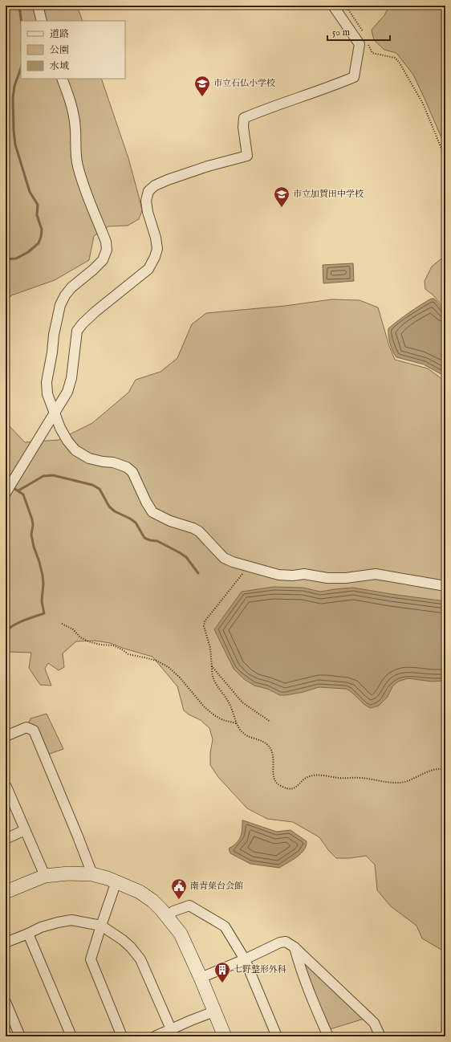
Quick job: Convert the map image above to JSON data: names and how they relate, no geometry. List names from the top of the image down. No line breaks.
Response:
{"places":{"school or university":["市立石仏小学校","市立加賀田中学校"],"public building":["南青葉台会館"],"building":["七野整形外科"]},"legend":["道路","公園","水域"],"scale_bar":"50 m"}
